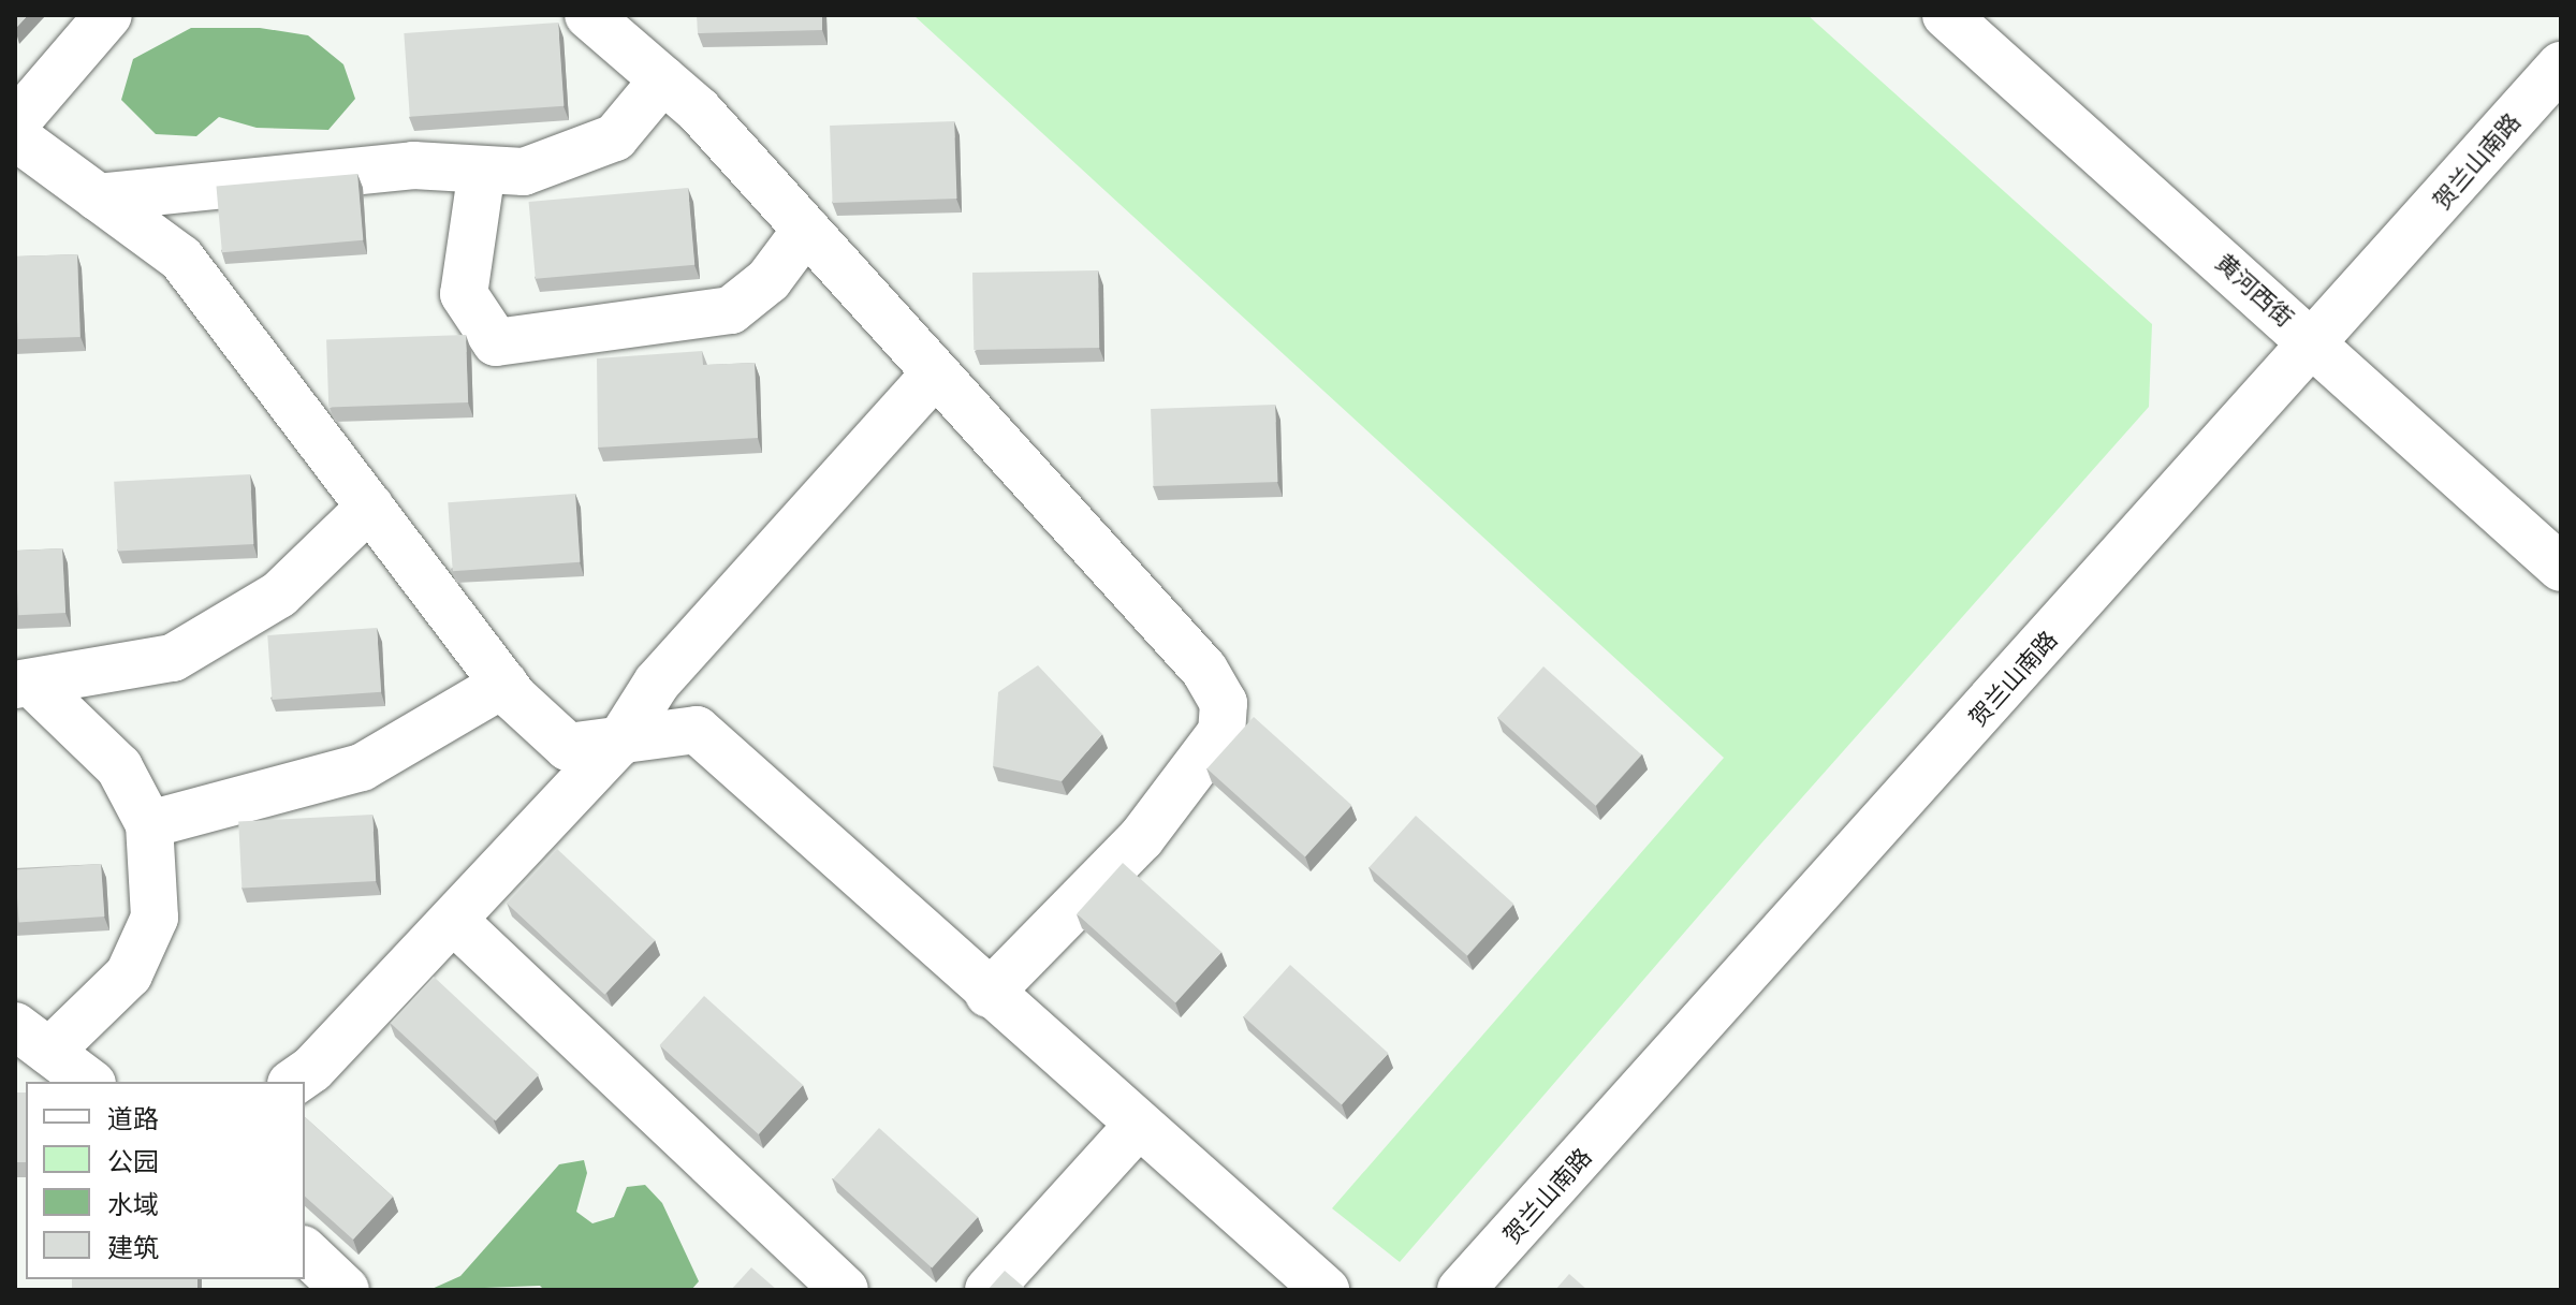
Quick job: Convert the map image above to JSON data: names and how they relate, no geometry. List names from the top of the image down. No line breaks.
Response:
{"streets":{"street":["贺兰山南路","黄河西街"]},"crossings":[["贺兰山南路","黄河西街"]],"legend":["道路","公园","水域","建筑"]}
